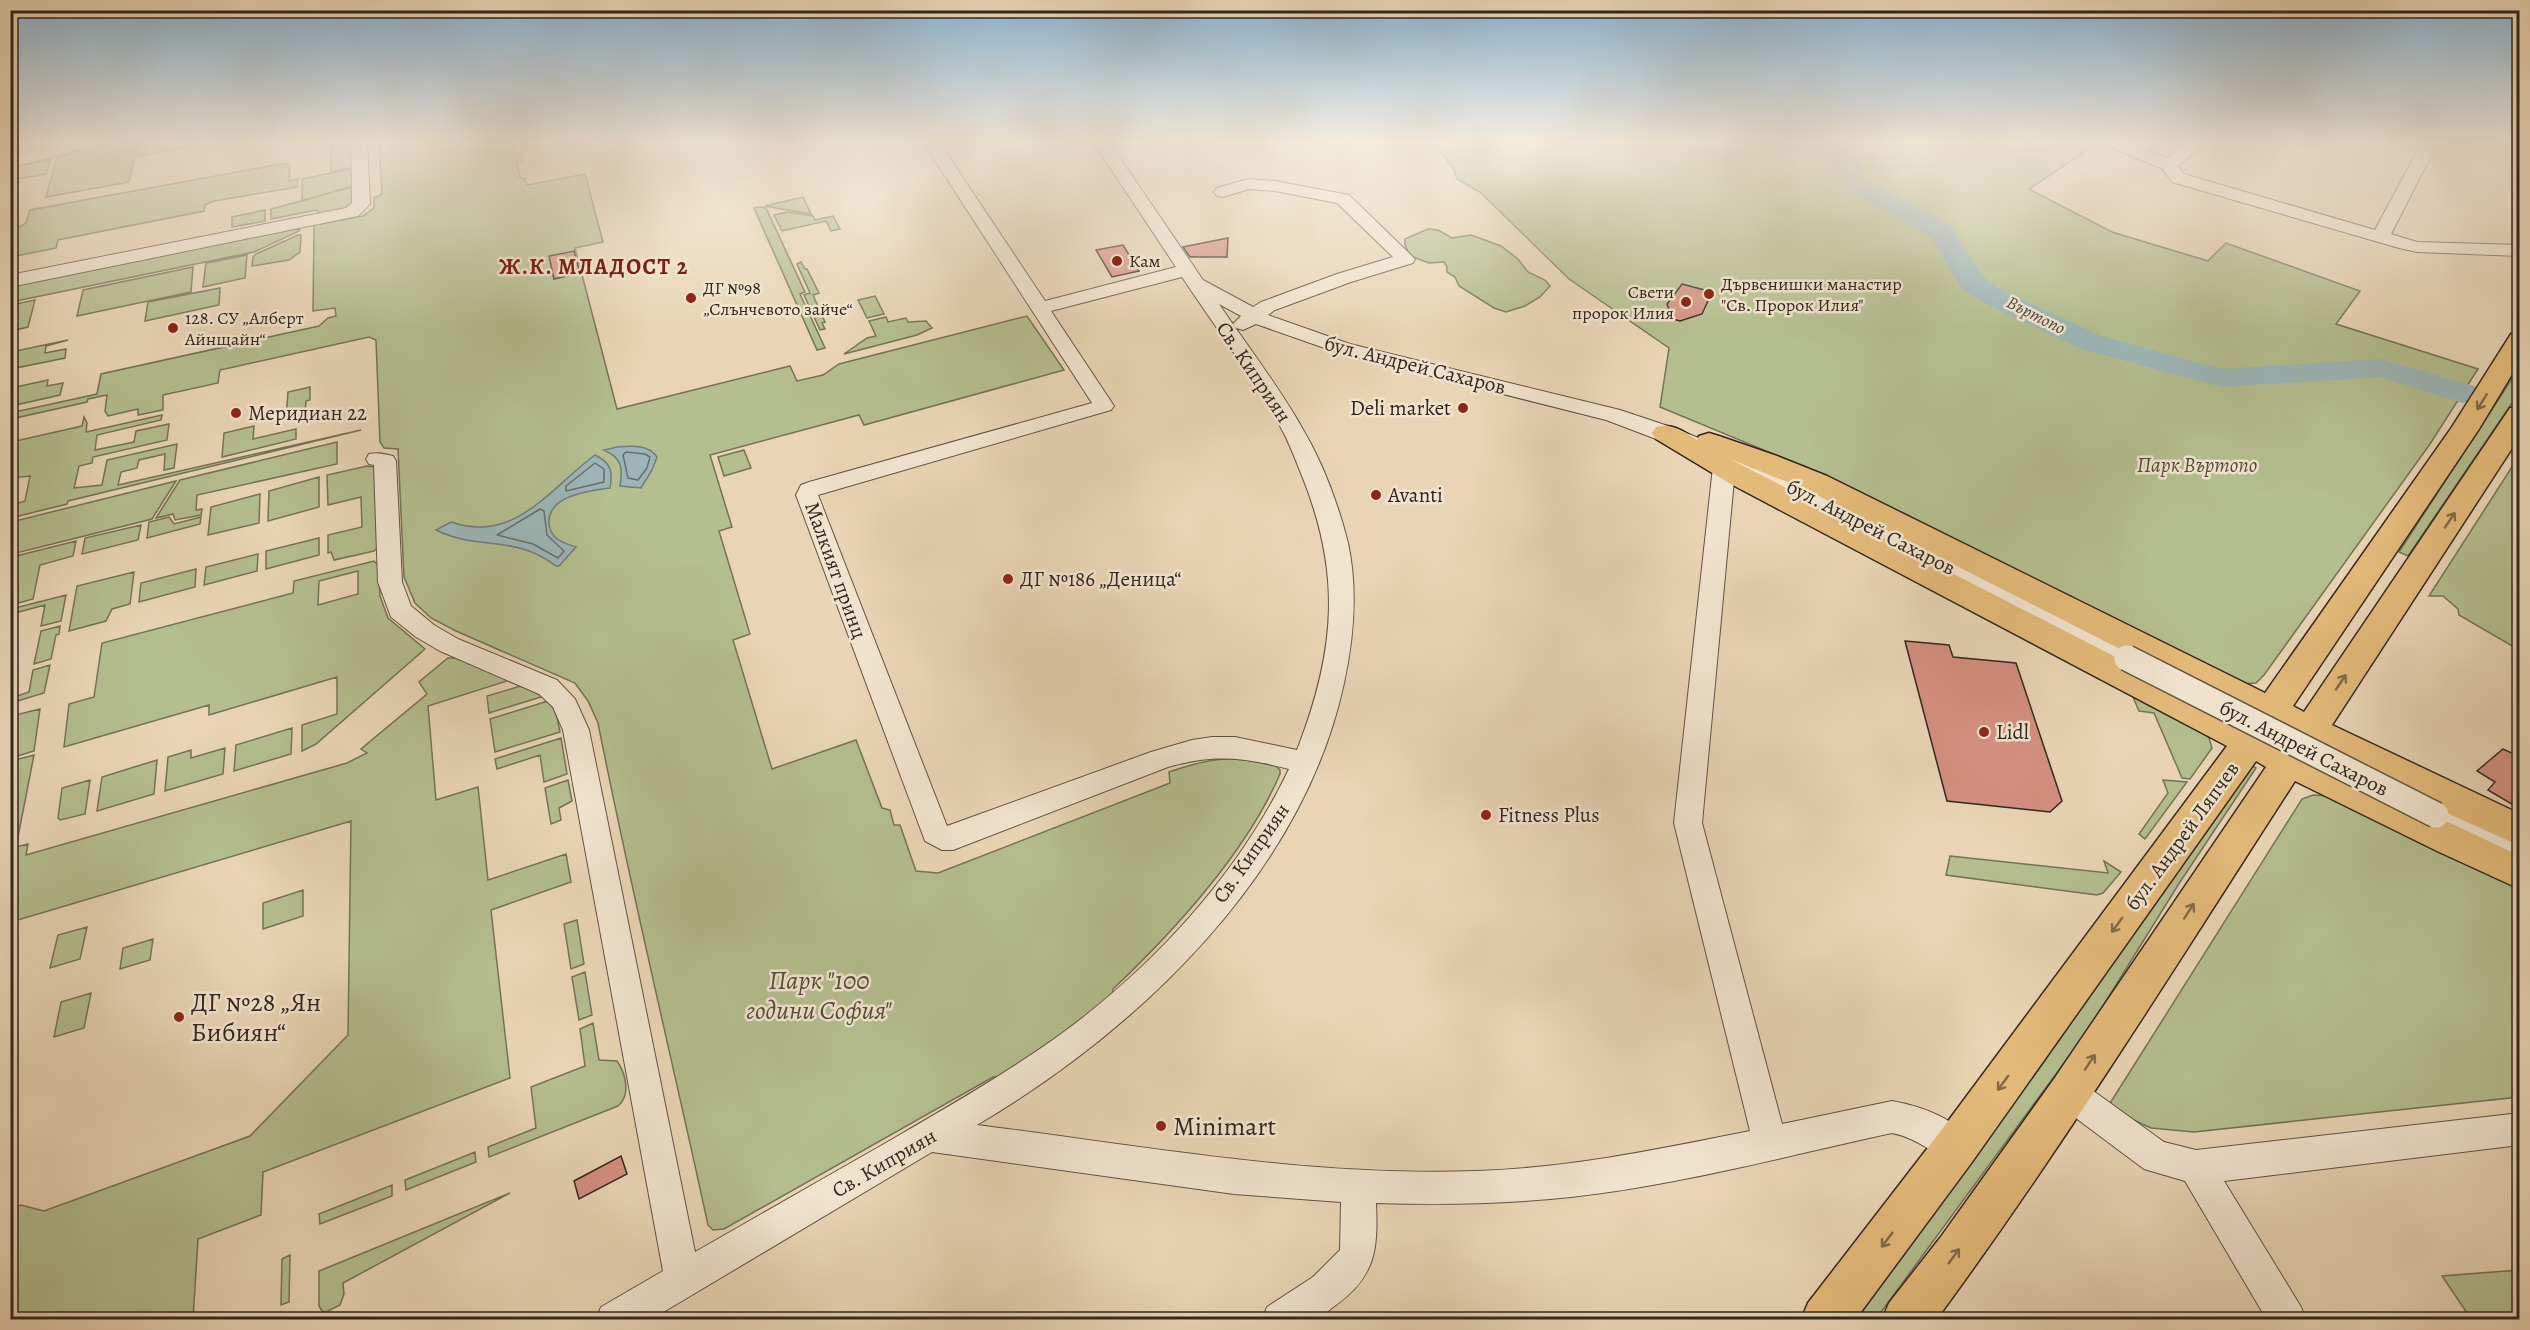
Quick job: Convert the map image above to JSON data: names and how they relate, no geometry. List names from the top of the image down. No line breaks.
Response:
{"streets":{"main road":["бул. Андрей Ляпчев"],"street":["бул. Андрей Сахаров","Св. Киприян","Малкият принц"]},"crossings":[["бул. Андрей Сахаров","Св. Киприян"],["Св. Киприян","Малкият принц"]],"districts":["Ж.К. МЛАДОСТ 2"],"water":["Въртопо"],"parks":["Парк Въртопо","Парк \"100 години София\""],"places":["Кам","Дървенишки манастир \"Св. Пророк Илия\"","ДГ №98 „Слънчевото зайче“","Свети пророк Илия","128. СУ „Алберт Айнщайн“","Deli market","Меридиан 22","Avanti","ДГ №186 „Деница“","Lidl","Fitness Plus","ДГ №28 „Ян Бибиян“","Minimart"]}
